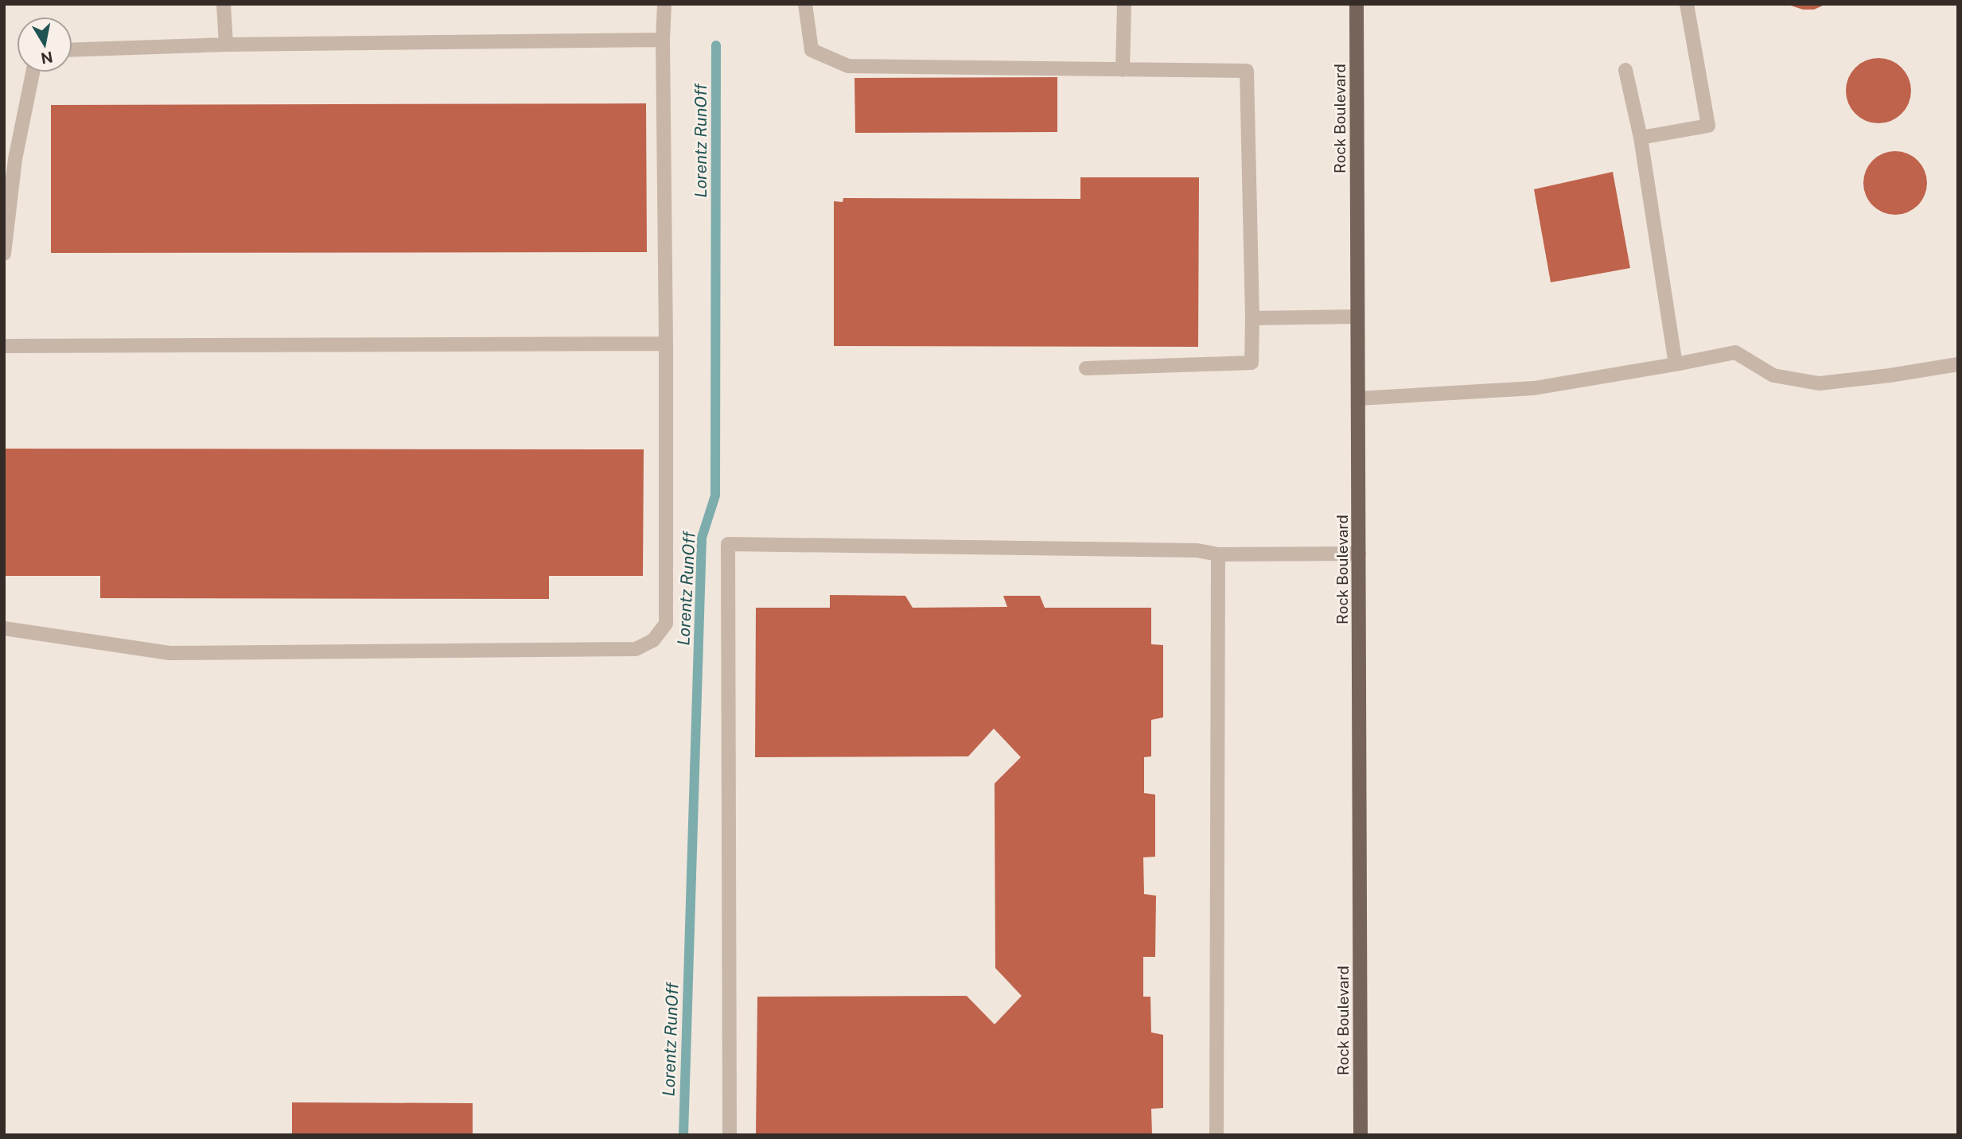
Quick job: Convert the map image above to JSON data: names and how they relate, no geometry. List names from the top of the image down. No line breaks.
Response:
{"streets":{"main road":["Rock Boulevard"]},"water":["Lorentz RunOff"],"north":"bottom"}
